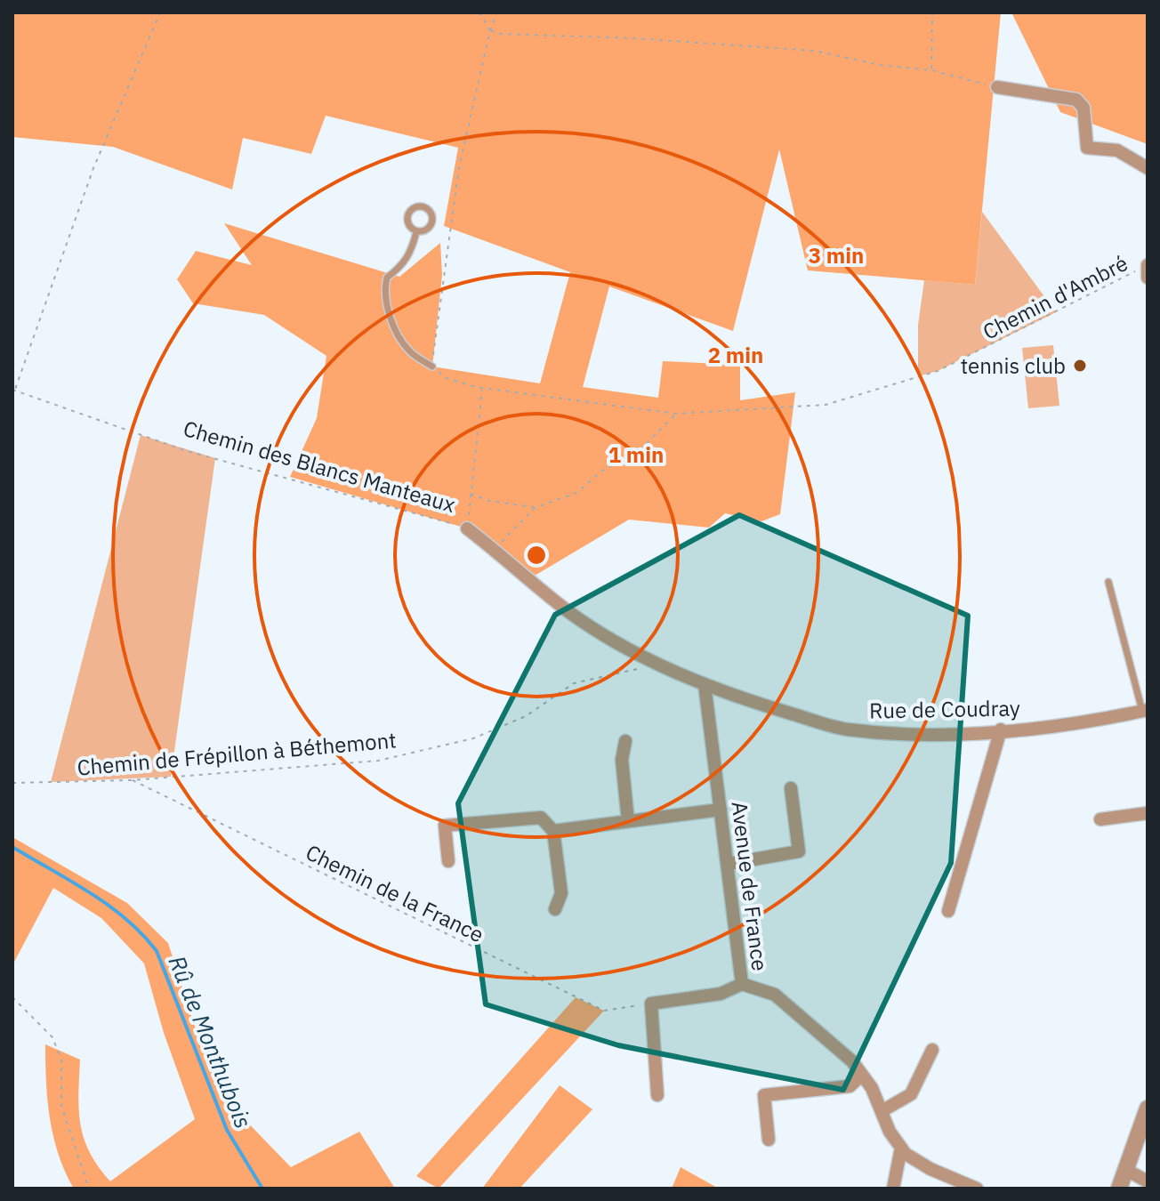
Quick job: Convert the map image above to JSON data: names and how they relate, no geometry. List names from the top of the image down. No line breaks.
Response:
{"streets":{"street":["Chemin des Blancs Manteaux","Rue de Coudray","Avenue de France"],"path":["Chemin d'Ambré","Chemin de Frépillon à Béthemont","Chemin de la France"]},"crossings":[["Chemin des Blancs Manteaux","Rue de Coudray"],["Chemin des Blancs Manteaux","Chemin de Frépillon à Béthemont"],["Chemin des Blancs Manteaux","Avenue de France"],["Rue de Coudray","Avenue de France"],["Chemin de Frépillon à Béthemont","Chemin de la France"]],"water":["Rû de Monthubois"],"places":["tennis club"],"rings":["3 min","2 min","1 min"]}
